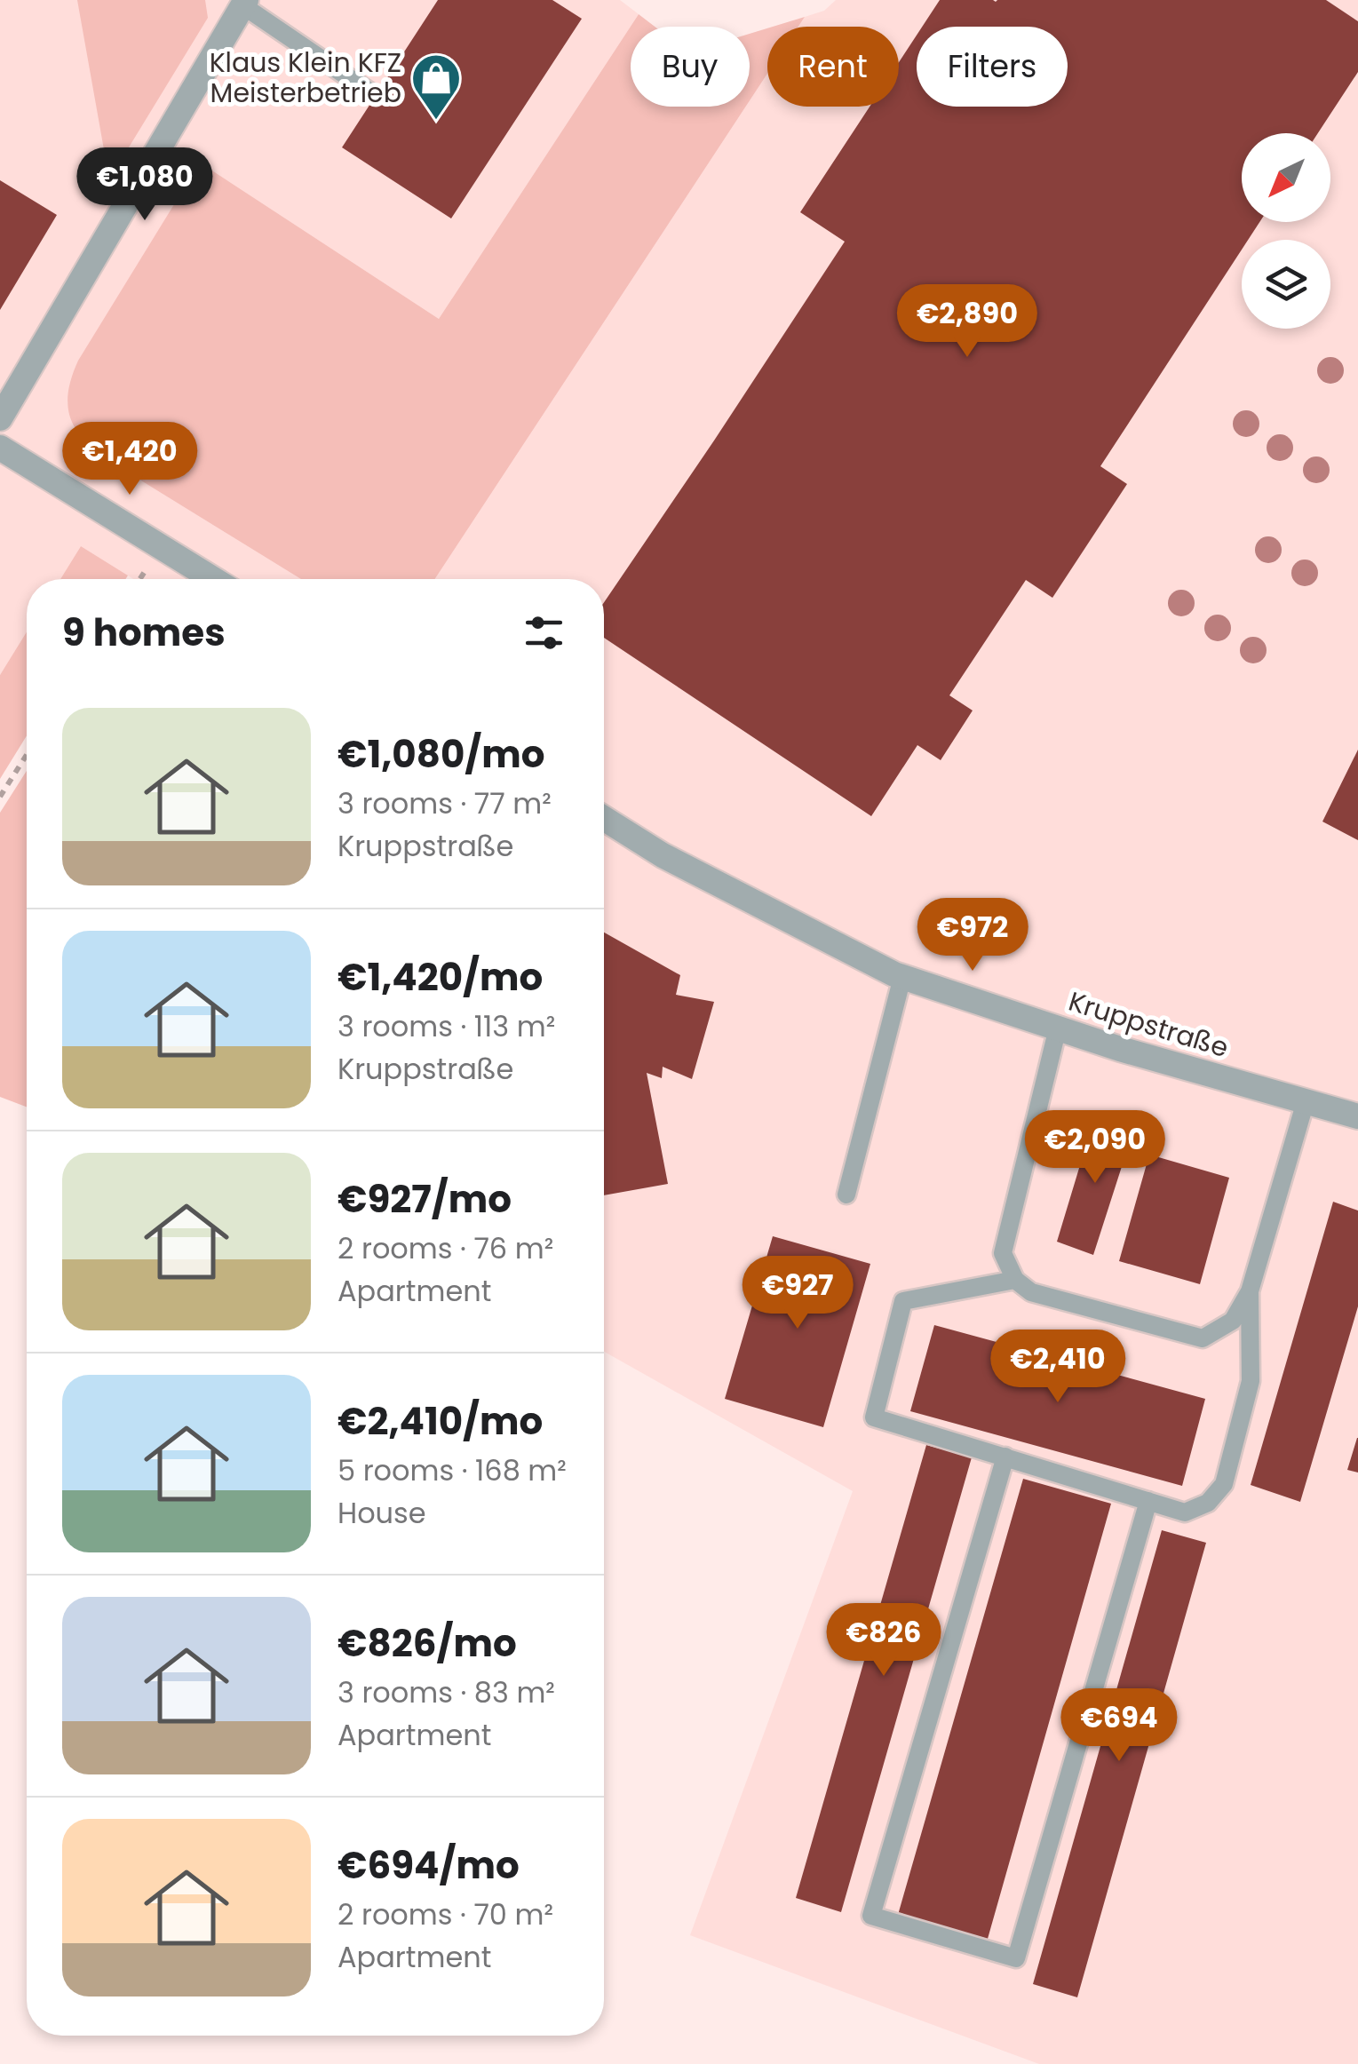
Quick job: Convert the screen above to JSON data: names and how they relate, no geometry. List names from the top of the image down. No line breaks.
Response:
{"streets":{"street":["Kruppstraße"]},"places":{"shop":["Klaus Klein KFZ Meisterbetrieb"]},"north":"bottom left","page":{"chip":["Buy","Rent","Filters"],"price":["€1,080","€2,890","€1,420","€972","€2,090","€927","€2,410","€826","€694"],"heading":"9 homes","list":[{"name":"€1,080/mo","note":"3 rooms · 77 m² · Kruppstraße"},{"name":"€1,420/mo","note":"3 rooms · 113 m² · Kruppstraße"},{"name":"€927/mo","note":"2 rooms · 76 m² · Apartment"},{"name":"€2,410/mo","note":"5 rooms · 168 m² · House"},{"name":"€826/mo","note":"3 rooms · 83 m² · Apartment"},{"name":"€694/mo","note":"2 rooms · 70 m² · Apartment"}]}}
